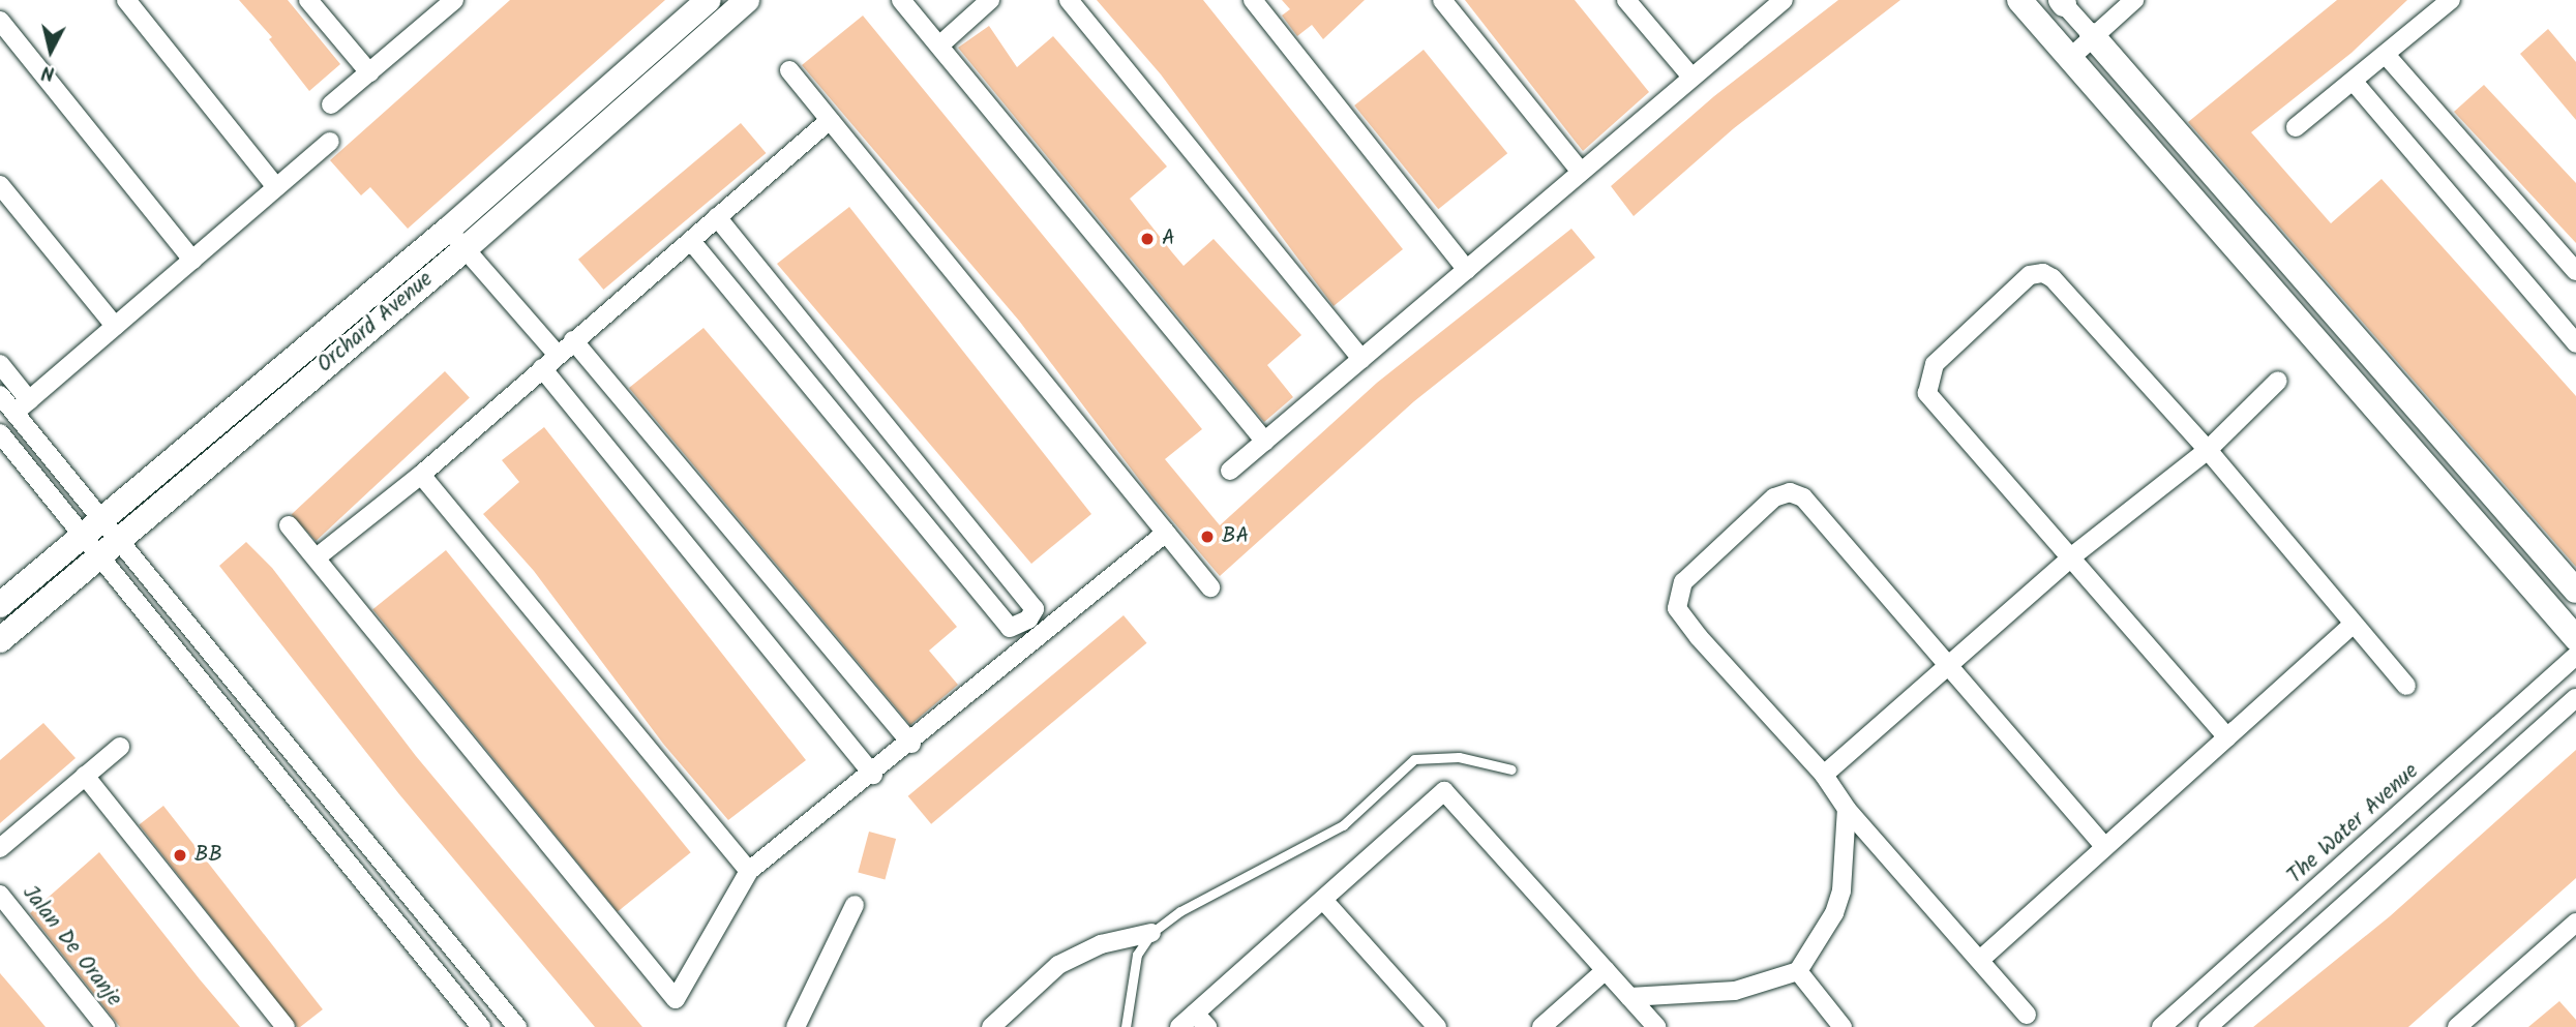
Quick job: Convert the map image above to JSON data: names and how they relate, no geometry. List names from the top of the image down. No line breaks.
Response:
{"streets":{"street":["Orchard Avenue","The Water Avenue","Jalan De Oranje"]},"places":["A","BA","BB"],"north":"bottom"}
